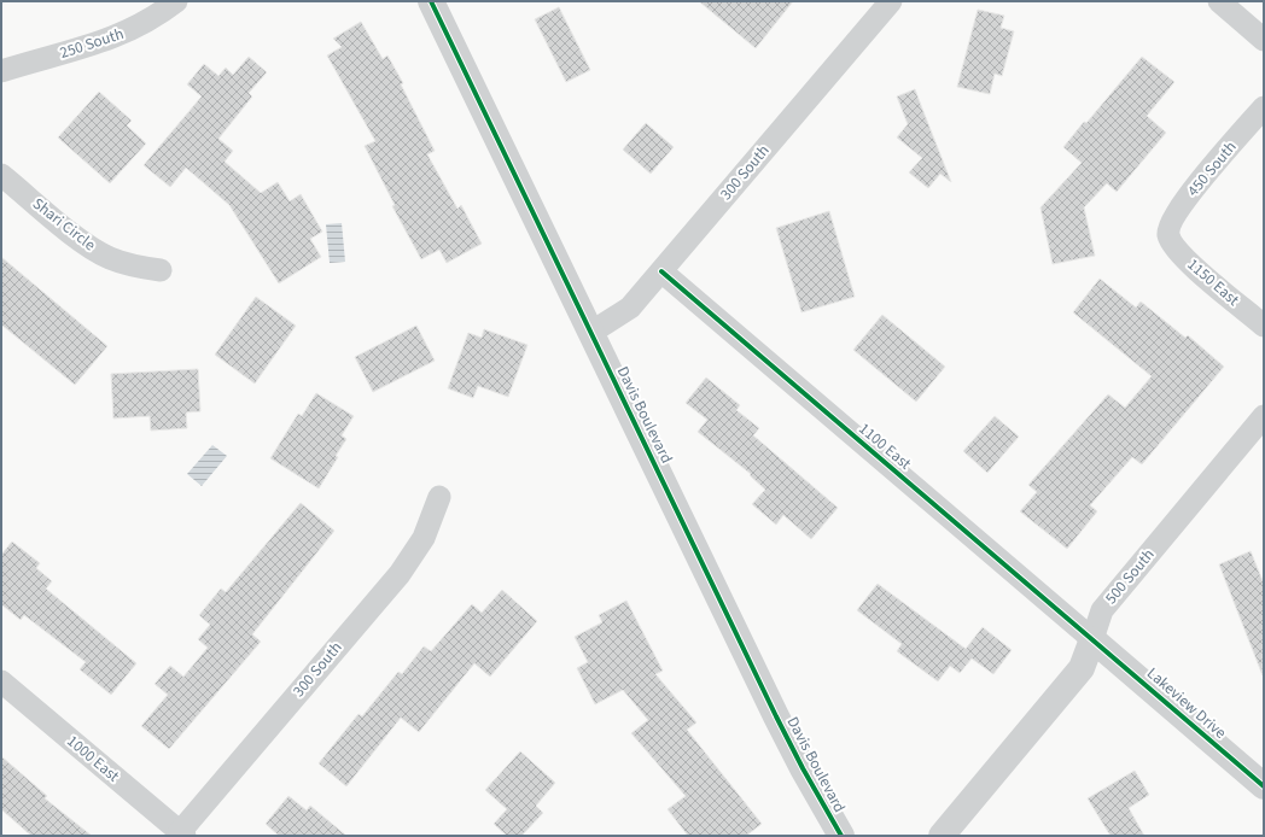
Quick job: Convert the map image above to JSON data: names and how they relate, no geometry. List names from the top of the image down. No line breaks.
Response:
{"streets":{"street":["250 South","450 South","300 South","Shari Circle","1150 East","Davis Boulevard","1100 East","500 South","Lakeview Drive","1000 East"]},"crossings":[["450 South","1150 East"],["300 South","Davis Boulevard"],["300 South","1100 East"],["300 South","1000 East"],["1100 East","500 South"],["1100 East","Lakeview Drive"],["500 South","Lakeview Drive"]]}
